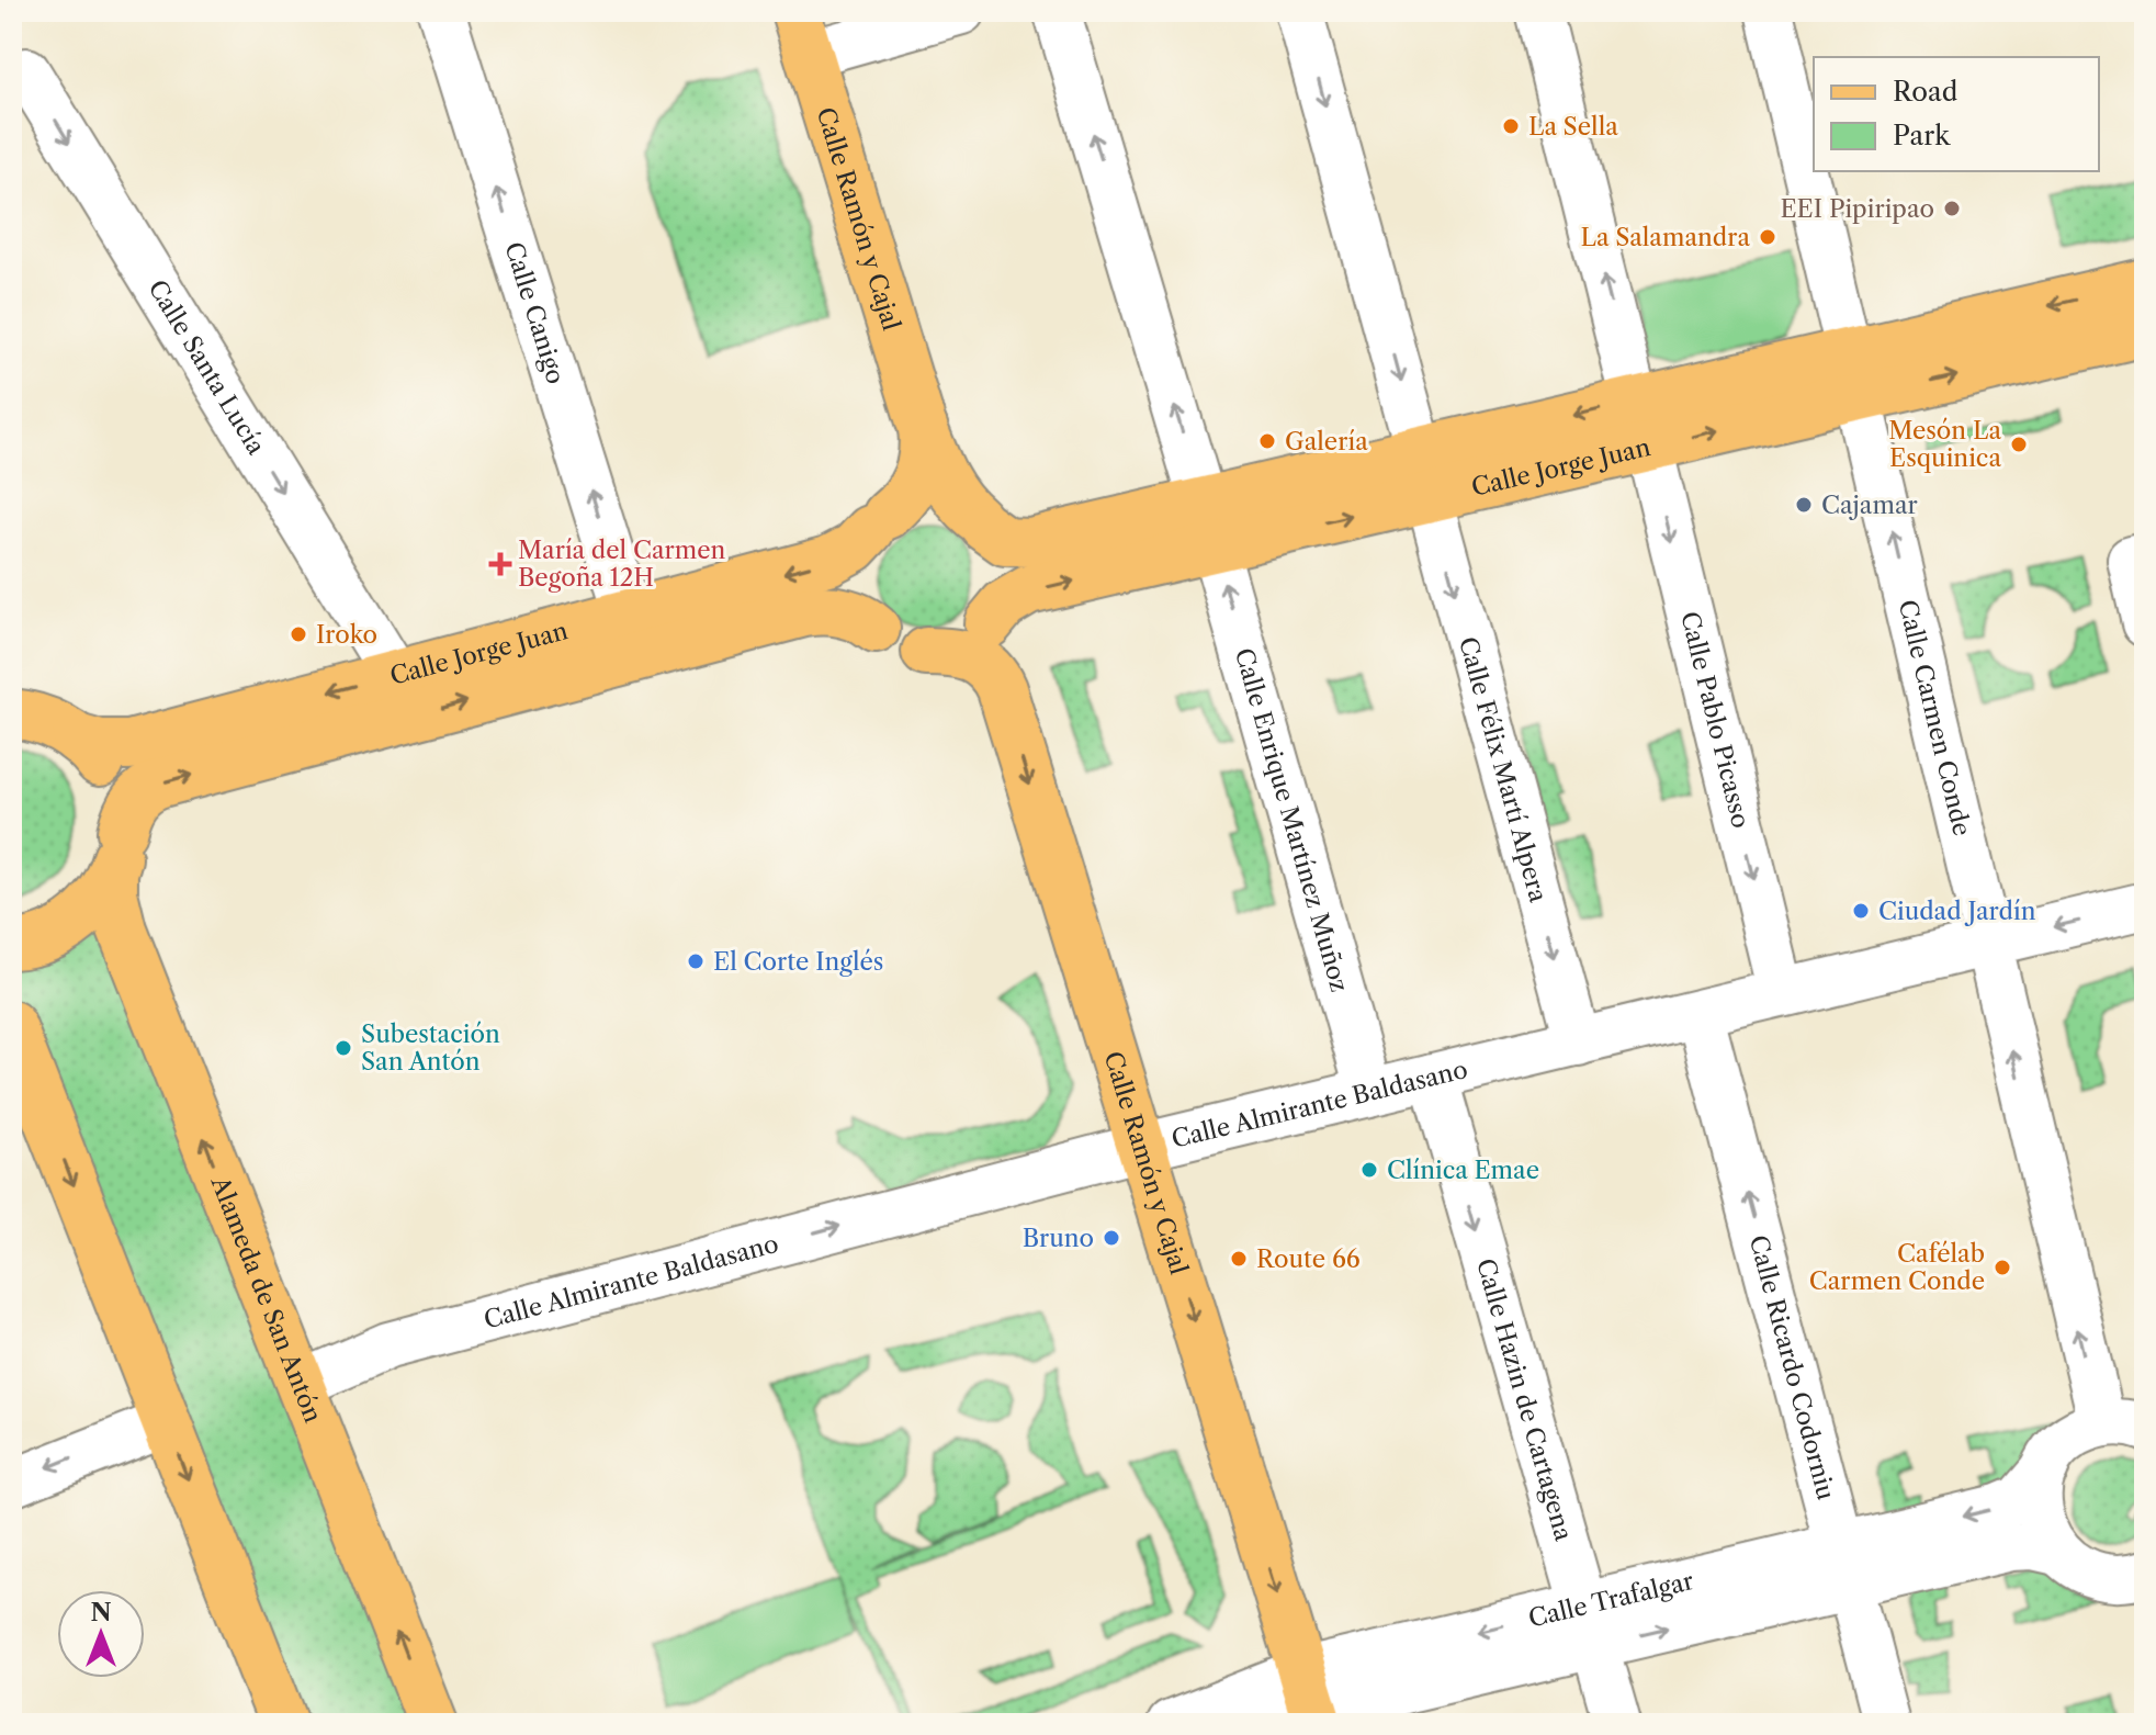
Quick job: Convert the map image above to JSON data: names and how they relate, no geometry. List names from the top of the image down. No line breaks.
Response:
{"streets":{"main road":["Calle Ramón y Cajal","Calle Jorge Juan","Alameda de San Antón"],"street":["Calle Canigo","Calle Santa Lucía","Calle Carmen Conde","Calle Pablo Picasso","Calle Félix Martí Alpera","Calle Enrique Martínez Muñoz","Calle Almirante Baldasano","Calle Ricardo Codorniu","Calle Hazin de Cartagena","Calle Trafalgar"]},"crossings":[["Calle Ramón y Cajal","Calle Jorge Juan"],["Calle Ramón y Cajal","Calle Almirante Baldasano"],["Calle Ramón y Cajal","Calle Trafalgar"],["Calle Canigo","Calle Jorge Juan"],["Calle Santa Lucía","Calle Jorge Juan"],["Calle Jorge Juan","Calle Carmen Conde"],["Calle Jorge Juan","Calle Pablo Picasso"],["Calle Jorge Juan","Calle Félix Martí Alpera"],["Calle Jorge Juan","Calle Enrique Martínez Muñoz"],["Calle Jorge Juan","Alameda de San Antón"],["Calle Carmen Conde","Calle Almirante Baldasano"],["Calle Carmen Conde","Calle Trafalgar"],["Calle Pablo Picasso","Calle Almirante Baldasano"],["Calle Félix Martí Alpera","Calle Almirante Baldasano"],["Calle Enrique Martínez Muñoz","Calle Almirante Baldasano"],["Calle Almirante Baldasano","Alameda de San Antón"],["Calle Almirante Baldasano","Calle Ricardo Codorniu"],["Calle Almirante Baldasano","Calle Hazin de Cartagena"],["Calle Ricardo Codorniu","Calle Trafalgar"],["Calle Hazin de Cartagena","Calle Trafalgar"]],"one_way":["Calle Ramón y Cajal","Calle Canigo","Calle Santa Lucía","Calle Carmen Conde","Calle Pablo Picasso","Calle Félix Martí Alpera","Calle Enrique Martínez Muñoz","Calle Ricardo Codorniu","Calle Hazin de Cartagena"],"places":{"other":["La Sella","EEI Pipiripao","La Salamandra","Galería","Mesón La Esquinica","Cajamar","Iroko","Ciudad Jardín","El Corte Inglés","Subestación San Antón","Clínica Emae","Bruno","Route 66","Cafélab Carmen Conde"],"health":["María del Carmen Begoña 12H"]},"legend":["Road","Park"],"north":"top"}
